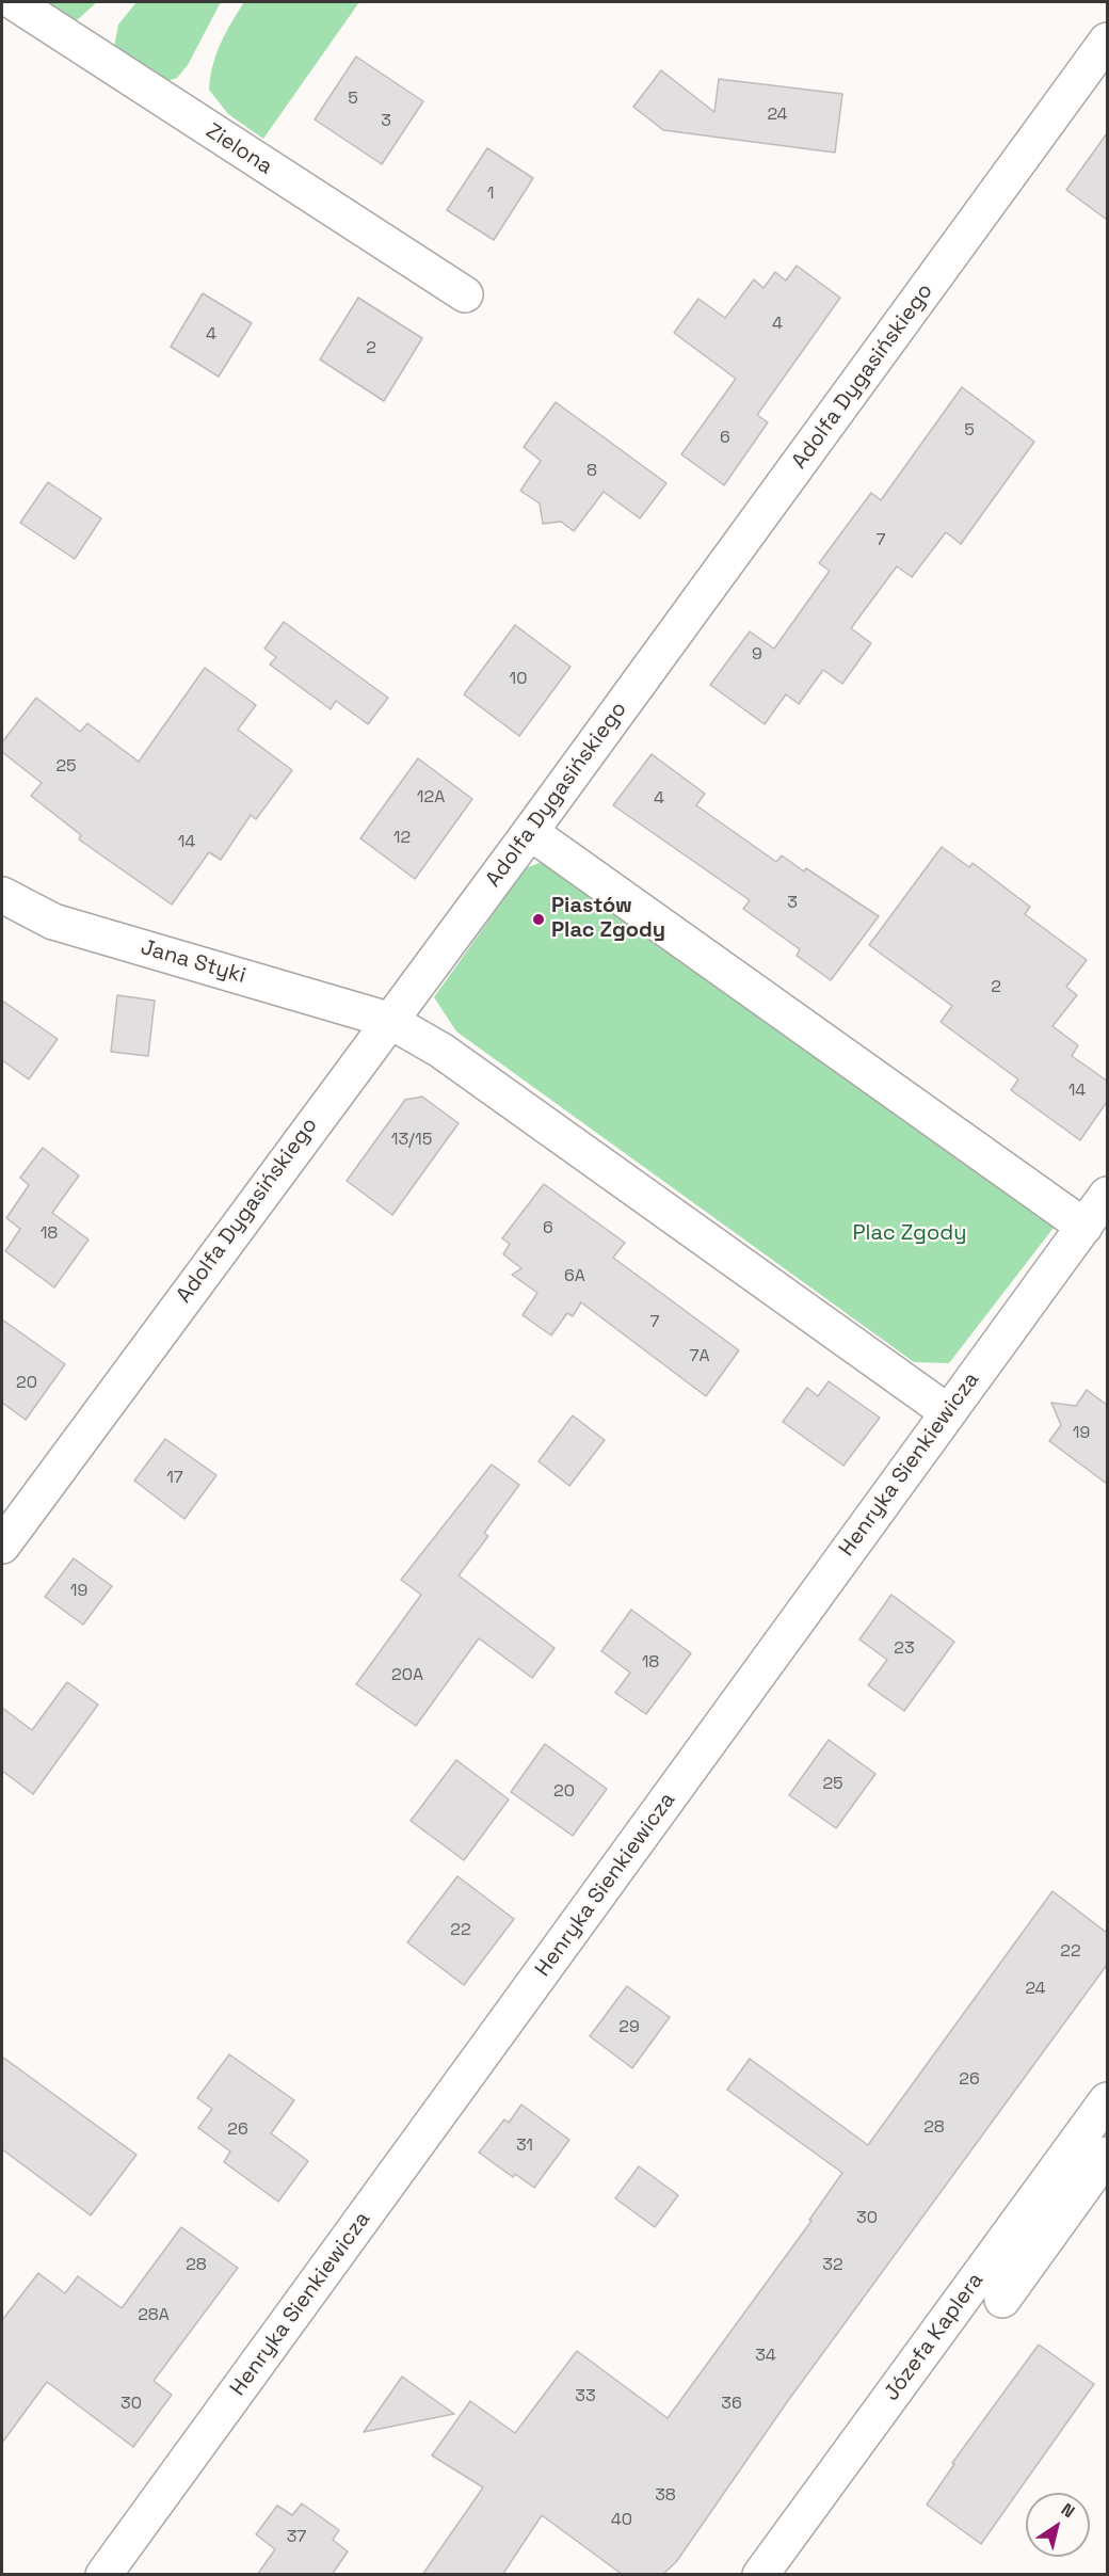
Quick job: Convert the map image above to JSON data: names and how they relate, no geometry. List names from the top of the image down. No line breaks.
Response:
{"streets":{"street":["Zielona","Adolfa Dygasińskiego","Jana Styki","Henryka Sienkiewicza","Józefa Kaplera"]},"crossings":[["Adolfa Dygasińskiego","Jana Styki"]],"parks":["Plac Zgody"],"places":["Piastów Plac Zgody"],"house_numbers":["5","24","3","1","4","4","2","5","6","8","7","9","10","25","12A","4","12","14","3","2","14","13/15","6","18","6A","7","7A","20","19","17","19","23","18","20A","25","20","22","22","24","29","26","28","26","31","30","28","32","28A","34","33","30","36","38","40","37"],"north":"top right"}
